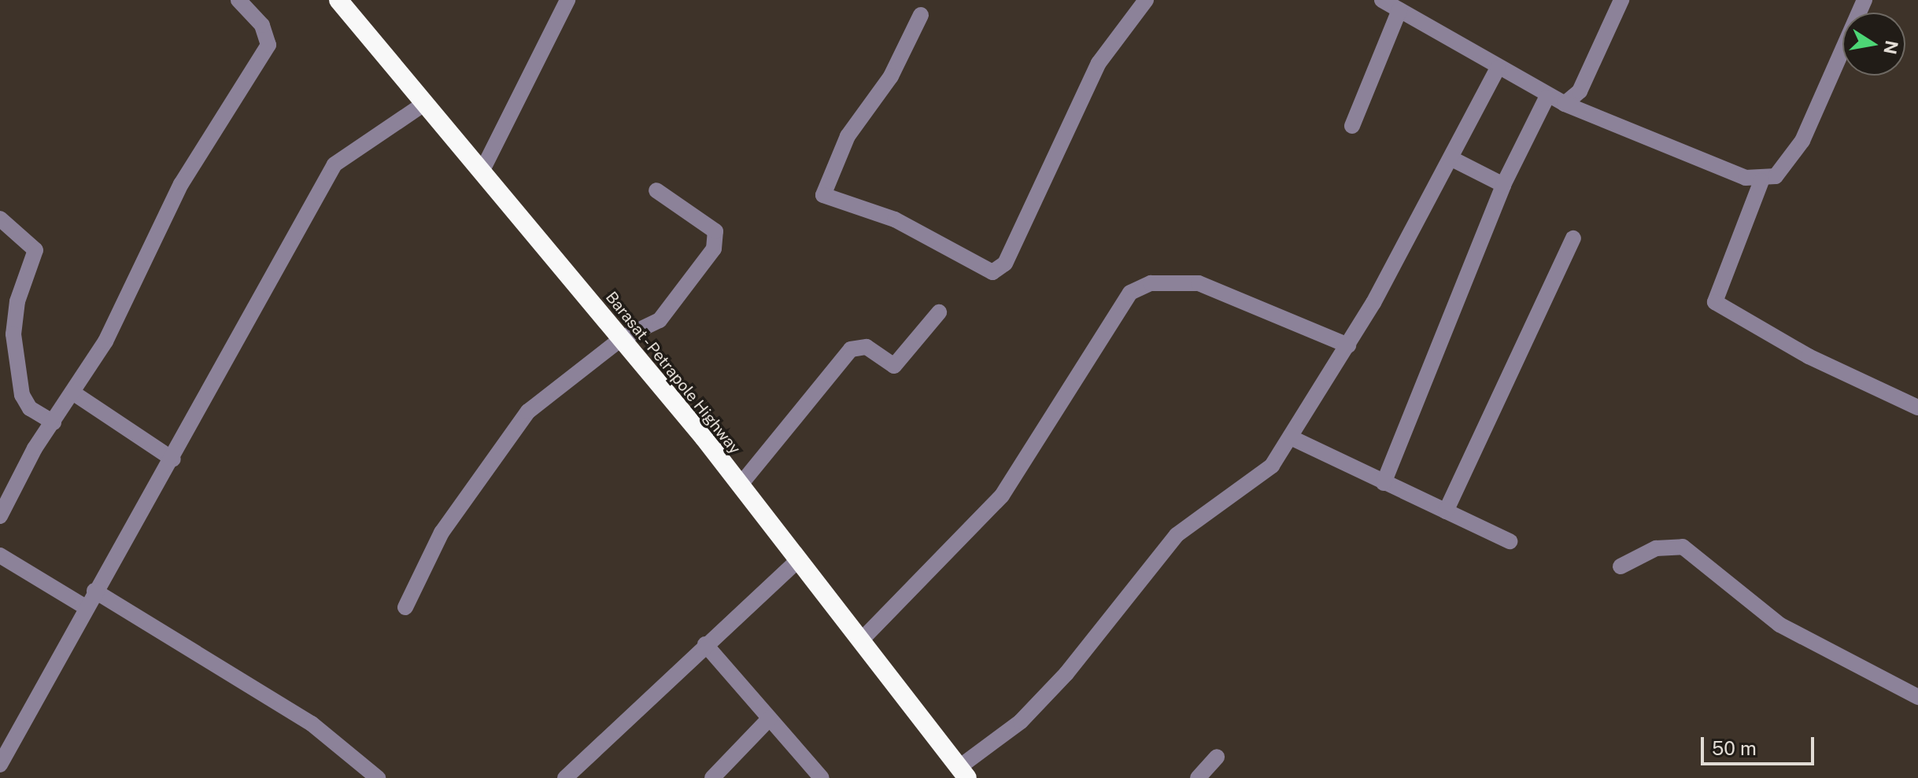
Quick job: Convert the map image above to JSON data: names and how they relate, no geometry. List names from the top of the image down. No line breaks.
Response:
{"streets":{"highway":["Barasat - Petrapole Highway"]},"scale_bar":"50 m","north":"right"}
